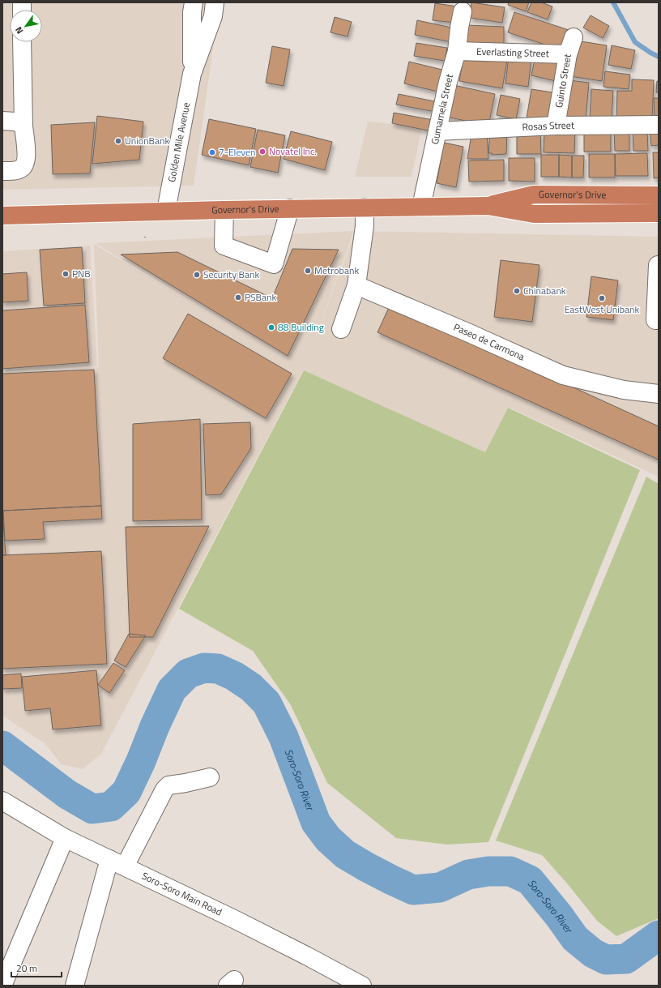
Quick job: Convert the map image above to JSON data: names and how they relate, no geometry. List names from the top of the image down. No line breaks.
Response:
{"streets":{"highway":["Governor's Drive"],"street":["Everlasting Street","Guinto Street","Gumamela Street","Rosas Street","Golden Mile Avenue","Paseo de Carmona","Soro-Soro Main Road"]},"crossings":[["Everlasting Street","Guinto Street"],["Everlasting Street","Gumamela Street"],["Guinto Street","Rosas Street"],["Gumamela Street","Rosas Street"],["Gumamela Street","Governor's Drive"],["Golden Mile Avenue","Governor's Drive"]],"water":["Soro-Soro River"],"places":["UnionBank","Novatel Inc.","7-Eleven","Metrobank","PNB","Security Bank","Chinabank","PSBank","EastWest Unibank","88 Building"],"scale_bar":"20 m","north":"bottom left"}
